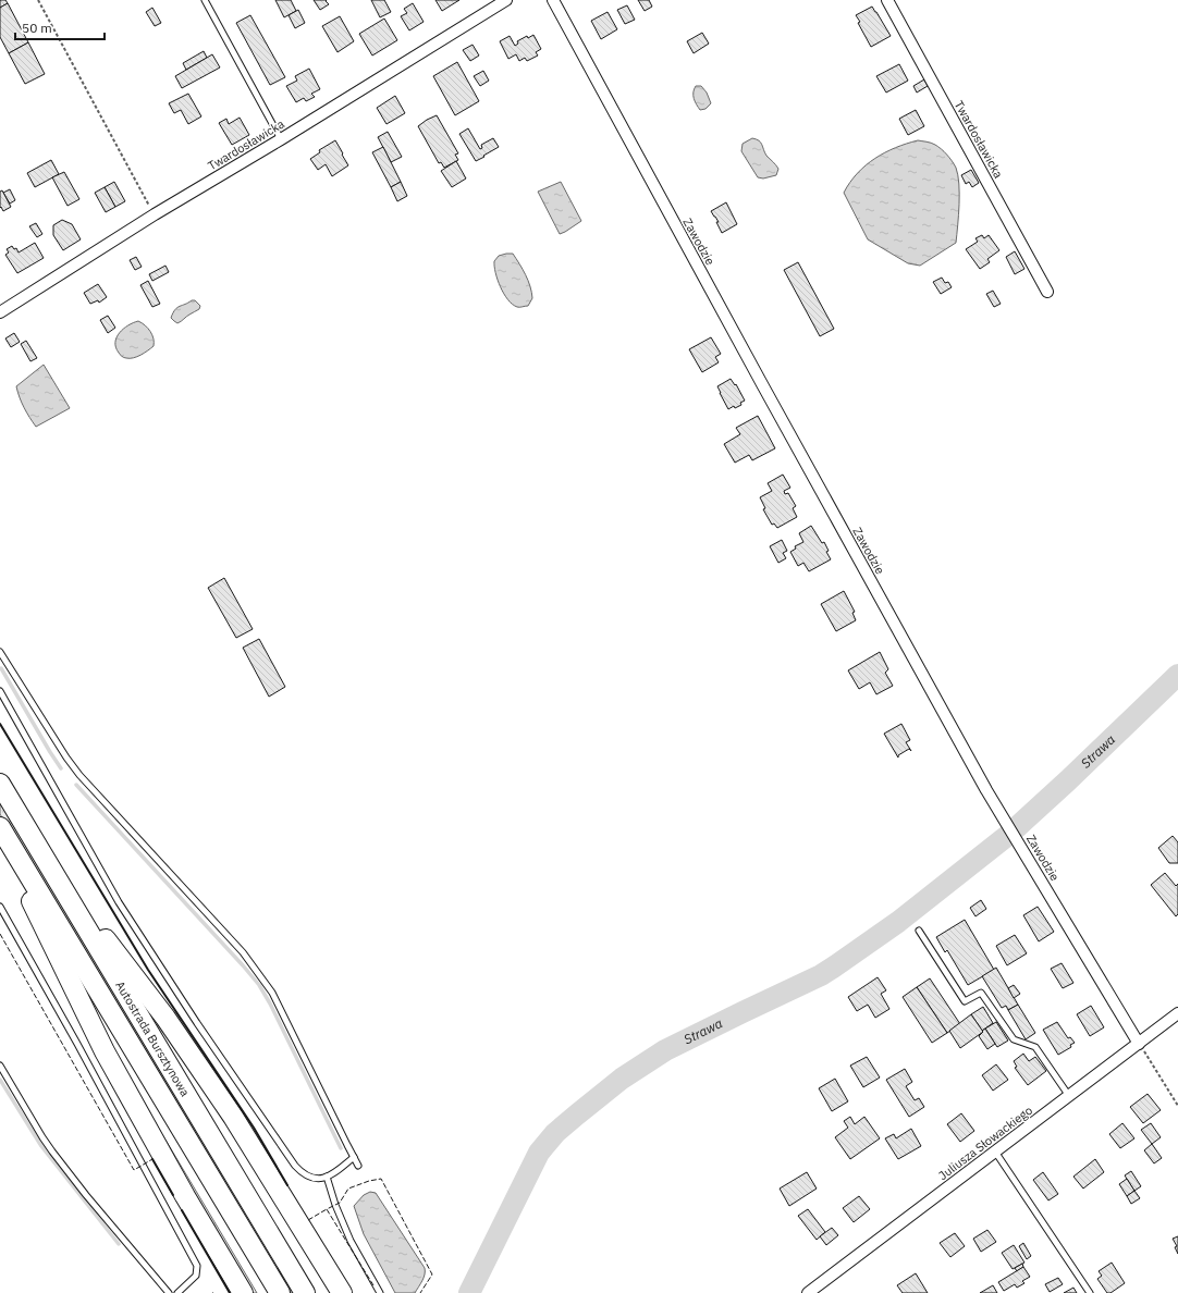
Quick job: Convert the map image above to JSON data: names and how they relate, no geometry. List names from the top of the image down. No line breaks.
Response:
{"streets":{"highway":["Autostrada Bursztynowa"],"street":["Twardosławicka","Zawodzie","Juliusza Słowackiego"]},"crossings":[["Zawodzie","Juliusza Słowackiego"]],"water":["Strawa"],"scale_bar":"50 m"}
